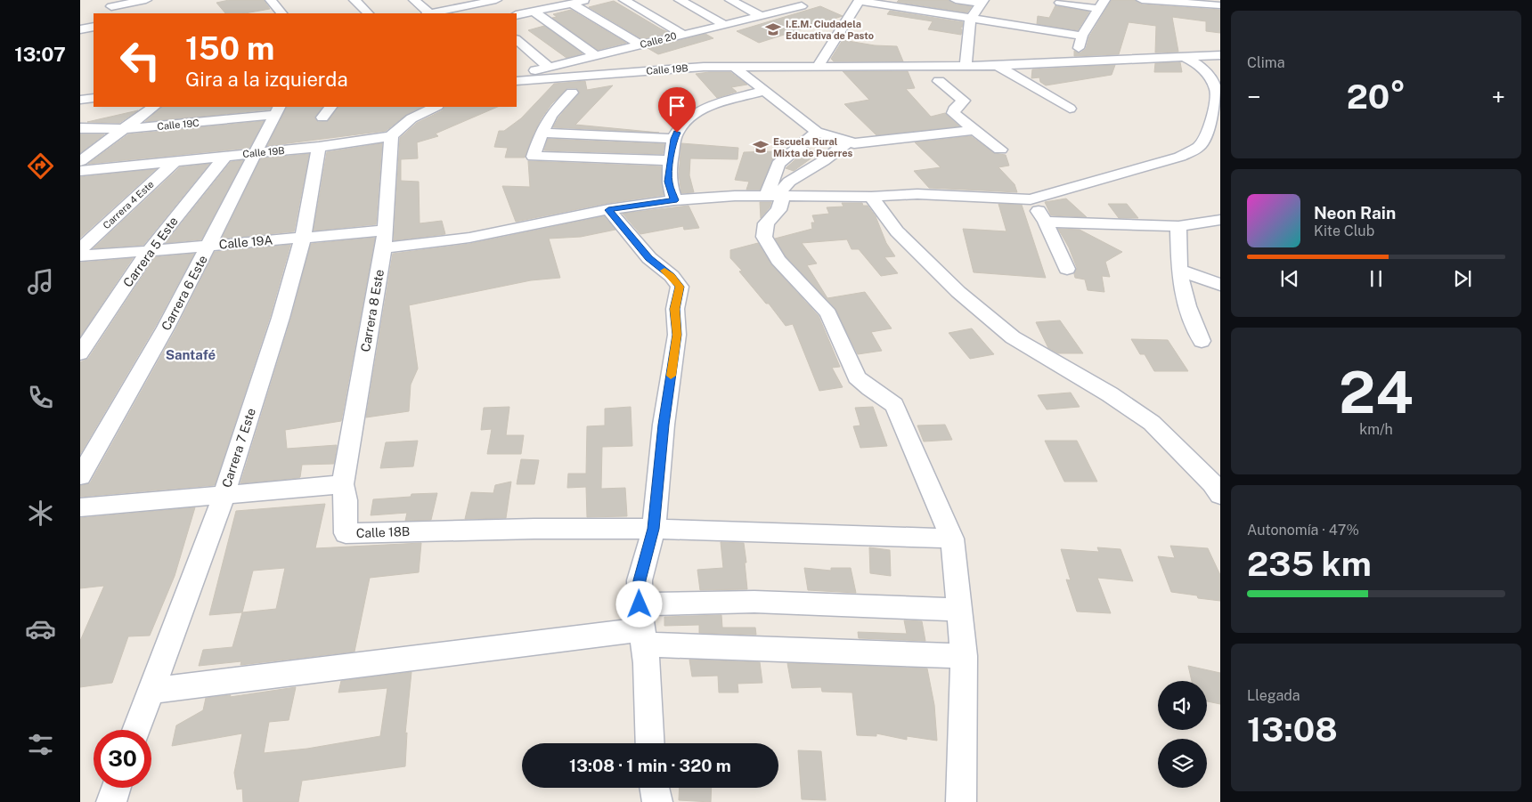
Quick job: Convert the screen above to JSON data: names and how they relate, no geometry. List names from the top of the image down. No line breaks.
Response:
{"streets":{"street":["Calle 20","Calle 19B","Calle 19C","Carrera 4 Este","Calle 19A","Carrera 5 Este","Carrera 6 Este","Carrera 8 Este","Carrera 7 Este","Calle 18B"]},"crossings":[["Calle 19B","Carrera 4 Este"],["Calle 19B","Carrera 5 Este"],["Calle 19B","Carrera 6 Este"],["Calle 19B","Carrera 8 Este"],["Calle 19B","Carrera 7 Este"],["Calle 19C","Carrera 6 Este"],["Calle 19A","Carrera 5 Este"],["Calle 19A","Carrera 6 Este"],["Calle 19A","Carrera 8 Este"],["Calle 19A","Carrera 7 Este"],["Carrera 8 Este","Calle 18B"]],"districts":["Santafé"],"places":{"school or university":["I.E.M. Ciudadela Educativa de Pasto","Escuela Rural Mixta de Puerres"]},"page":{"tabs":"13:07","tile":["Clima",["24","km/h"],["Autonomía · 47%","235 km"],["Llegada","13:08"]],"turn":["150 m","Gira a la izquierda"],"heat":["−","20°","+"],"song":["Neon Rain","Kite Club"],"limit":"30","trip":"13:08 · 1 min · 320 m"}}
